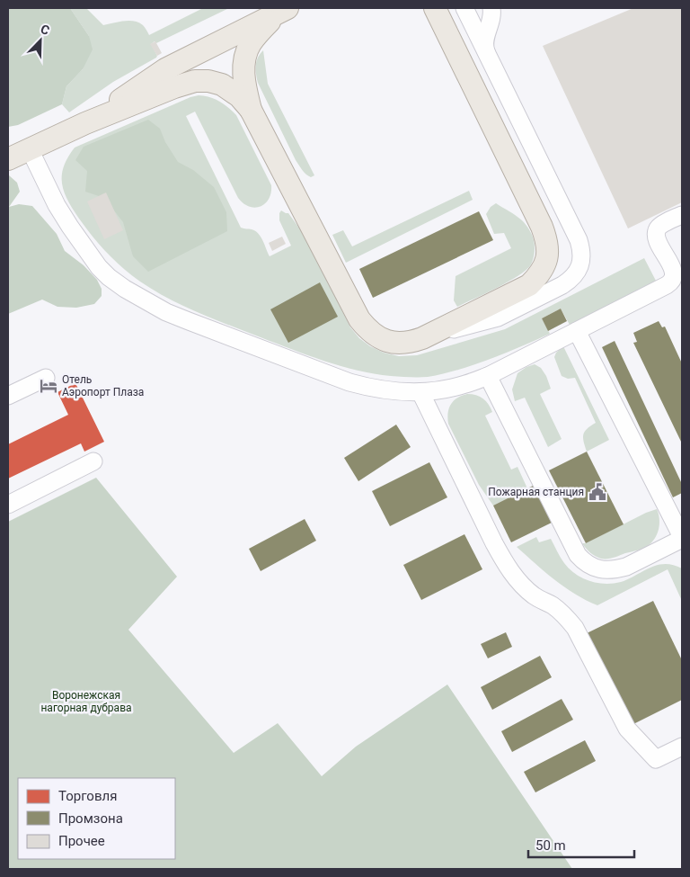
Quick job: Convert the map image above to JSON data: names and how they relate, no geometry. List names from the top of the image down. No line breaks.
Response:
{"parks":["Воронежская нагорная дубрава"],"places":{"hotel":["Отель Аэропорт Плаза"],"public building":["Пожарная станция"]},"legend":["Торговля","Промзона","Прочее"],"scale_bar":"50 m","north":"top right"}
